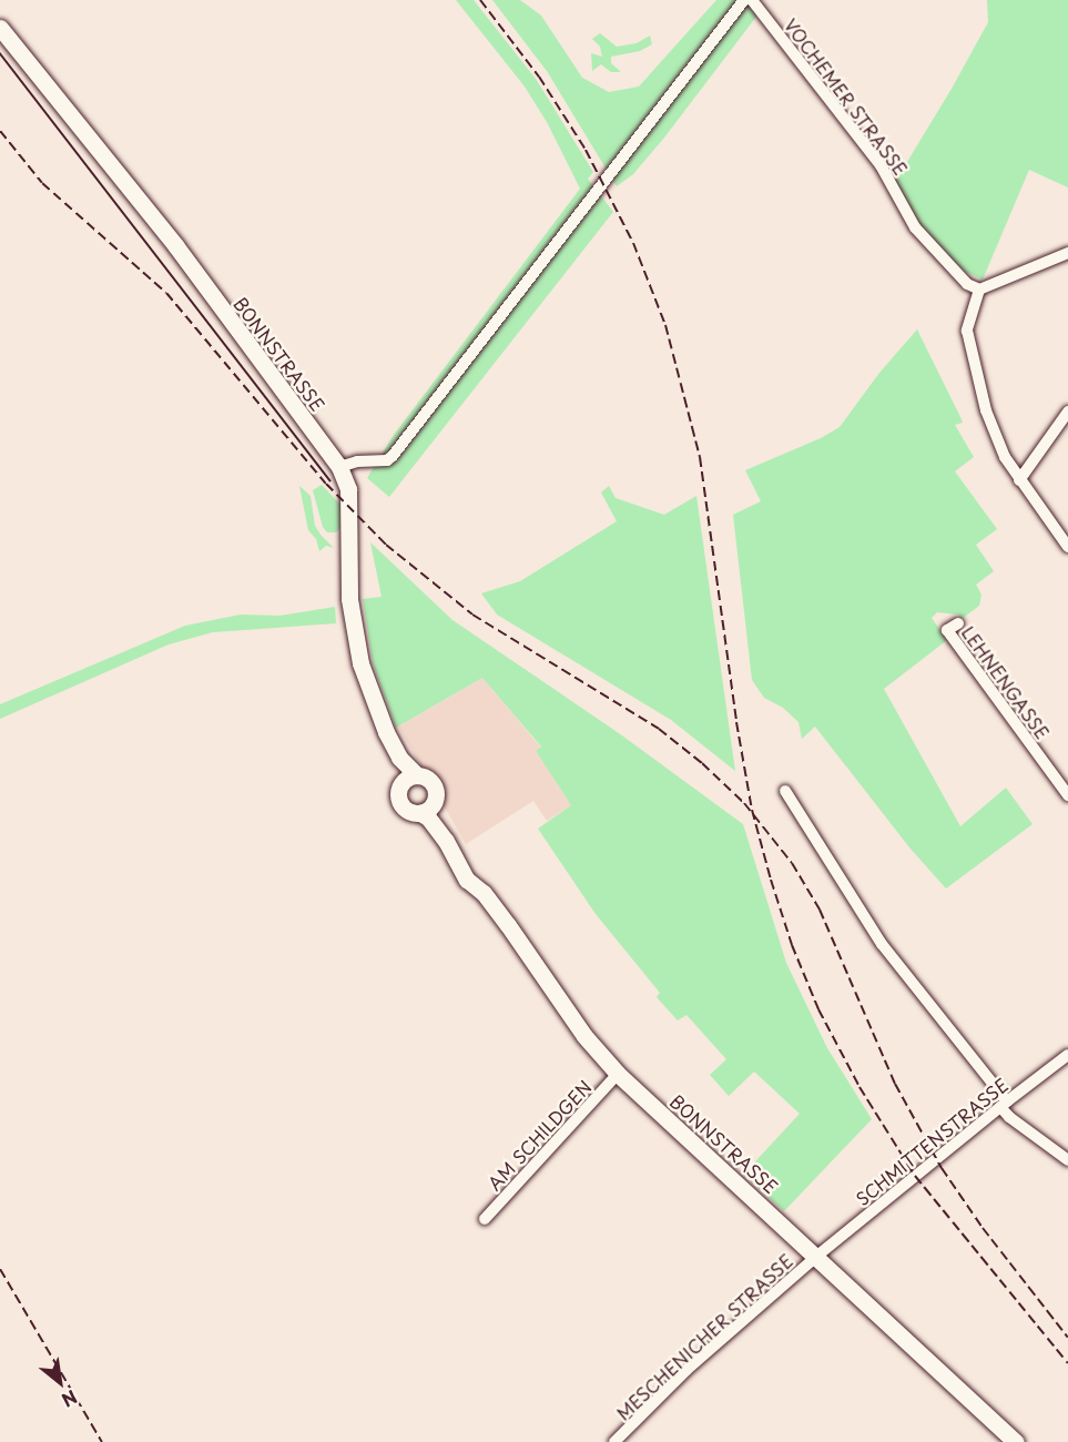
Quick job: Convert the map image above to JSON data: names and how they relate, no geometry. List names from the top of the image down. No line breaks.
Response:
{"streets":{"main road":["BONNSTRASSE"],"street":["VOCHEMER STRASSE","LEHNENGASSE","AM SCHILDGEN","SCHMITTENSTRASSE","MESCHENICHER STRASSE"]},"crossings":[["BONNSTRASSE","AM SCHILDGEN"],["BONNSTRASSE","SCHMITTENSTRASSE"],["BONNSTRASSE","MESCHENICHER STRASSE"],["SCHMITTENSTRASSE","MESCHENICHER STRASSE"]],"north":"bottom right"}
